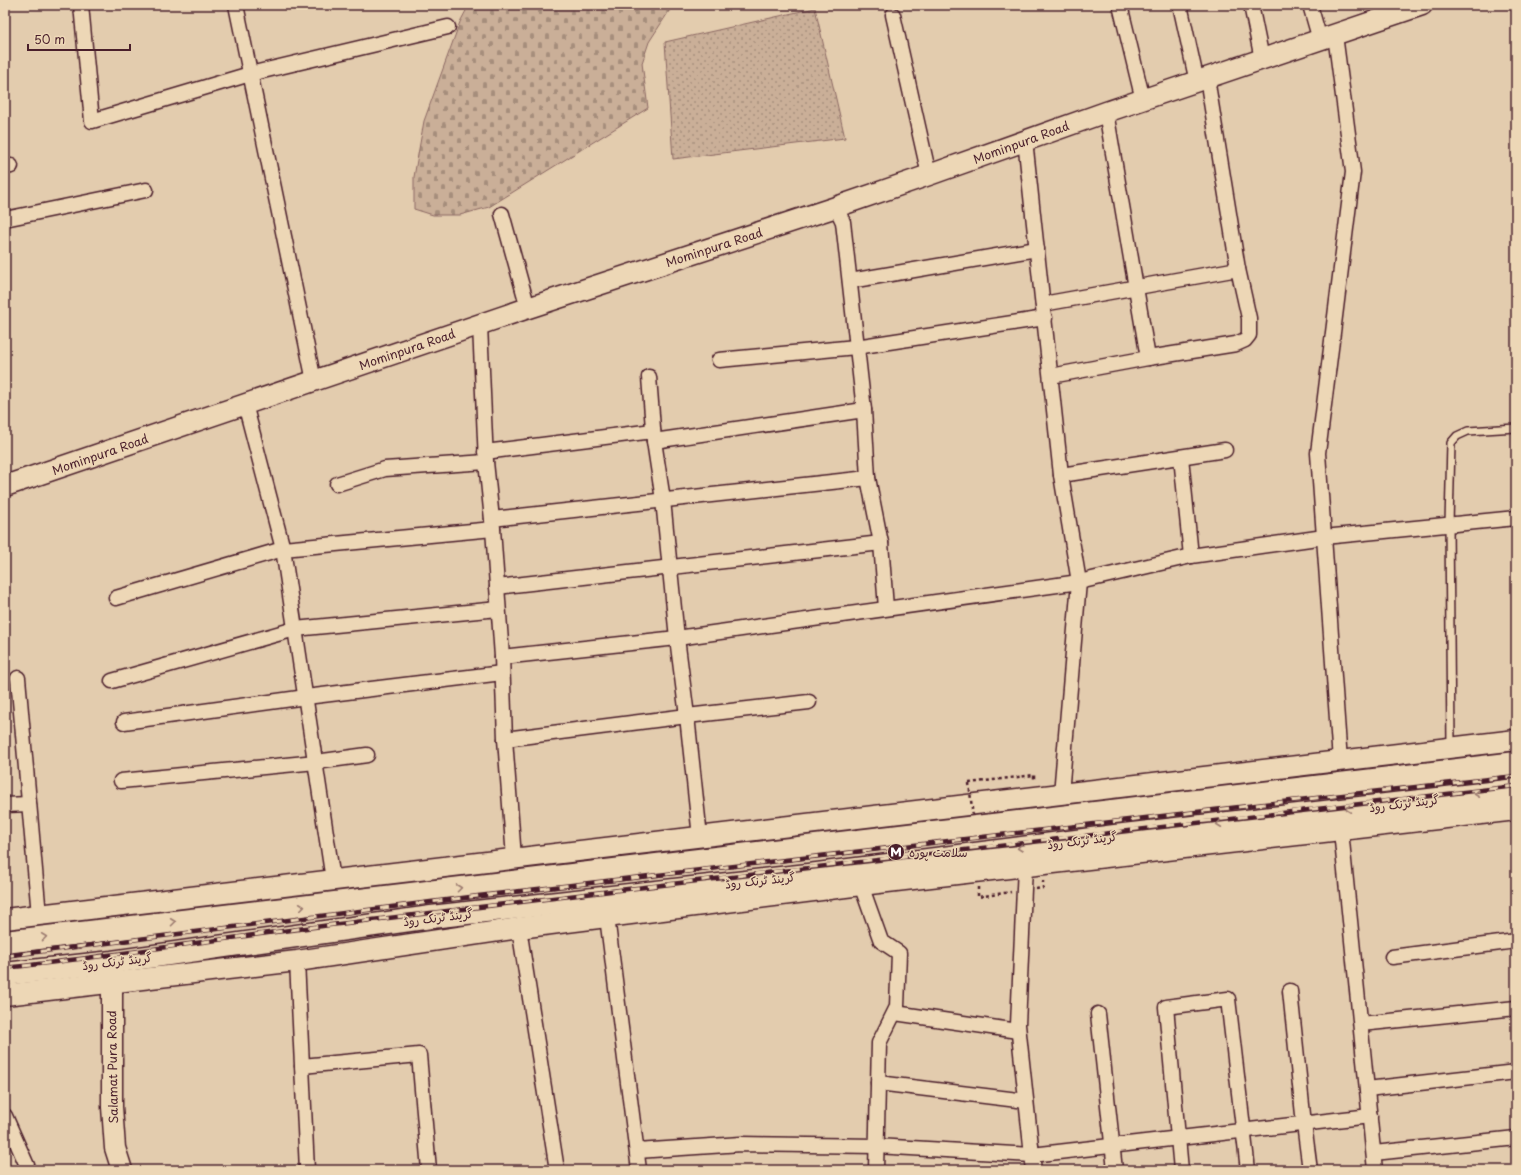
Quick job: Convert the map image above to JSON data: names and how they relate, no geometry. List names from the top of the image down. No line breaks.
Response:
{"streets":{"main road":["گرینڈ ٹرنک روڈ"],"street":["Mominpura Road","Salamat Pura Road"]},"crossings":[["گرینڈ ٹرنک روڈ","Salamat Pura Road"]],"places":{"metro station":["سلامت پورہ"]},"scale_bar":"50 m"}
